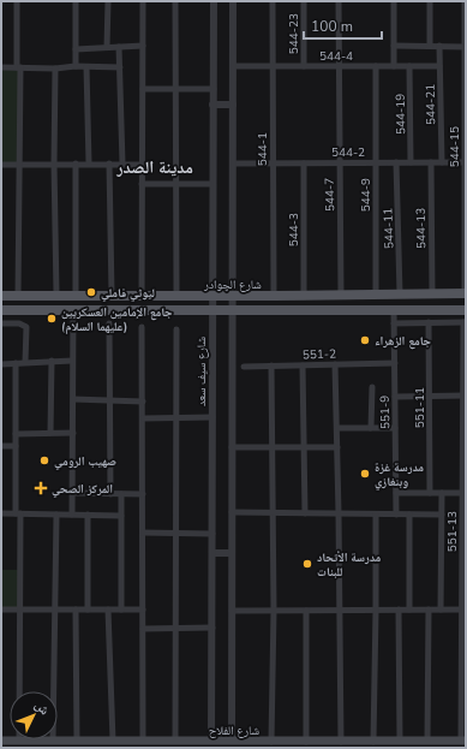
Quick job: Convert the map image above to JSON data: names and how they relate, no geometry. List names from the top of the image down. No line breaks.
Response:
{"streets":{"main road":["شارع الچوادر","شارع الفلاح"],"street":["544-23","544-4","544-21","544-19","544-15","544-1","544-2","544-7","544-9","544-11","544-13","544-3","551-2","شارع سيف سعد","551-11","551-9","551-13"]},"crossings":[["544-23","544-4"],["544-4","544-21"],["544-4","544-19"],["544-4","544-1"],["544-4","544-7"],["544-4","544-9"],["544-21","544-2"],["544-19","544-2"],["544-15","544-2"],["544-15","شارع الچوادر"],["544-1","544-2"],["544-1","شارع الچوادر"],["544-2","544-7"],["544-2","544-9"],["544-2","544-11"],["544-2","544-13"],["544-2","544-3"],["544-7","شارع الچوادر"],["544-9","شارع الچوادر"],["544-11","شارع الچوادر"],["544-13","شارع الچوادر"],["544-3","شارع الچوادر"],["شارع الچوادر","شارع سيف سعد"],["551-2","551-9"],["شارع سيف سعد","شارع الفلاح"],["551-13","شارع الفلاح"]],"districts":["مدينة الصدر"],"places":{"other":["ليوثي فاملي","جامع الإمامين العسكريين (عليهما السلام)","جامع الزهراء","صهيب الرومي","مدرسة غزة وبنغازي","مدرسة الأتحاد للبنات"],"health":["المركز الصحي"]},"scale_bar":"100 m","north":"top right"}
